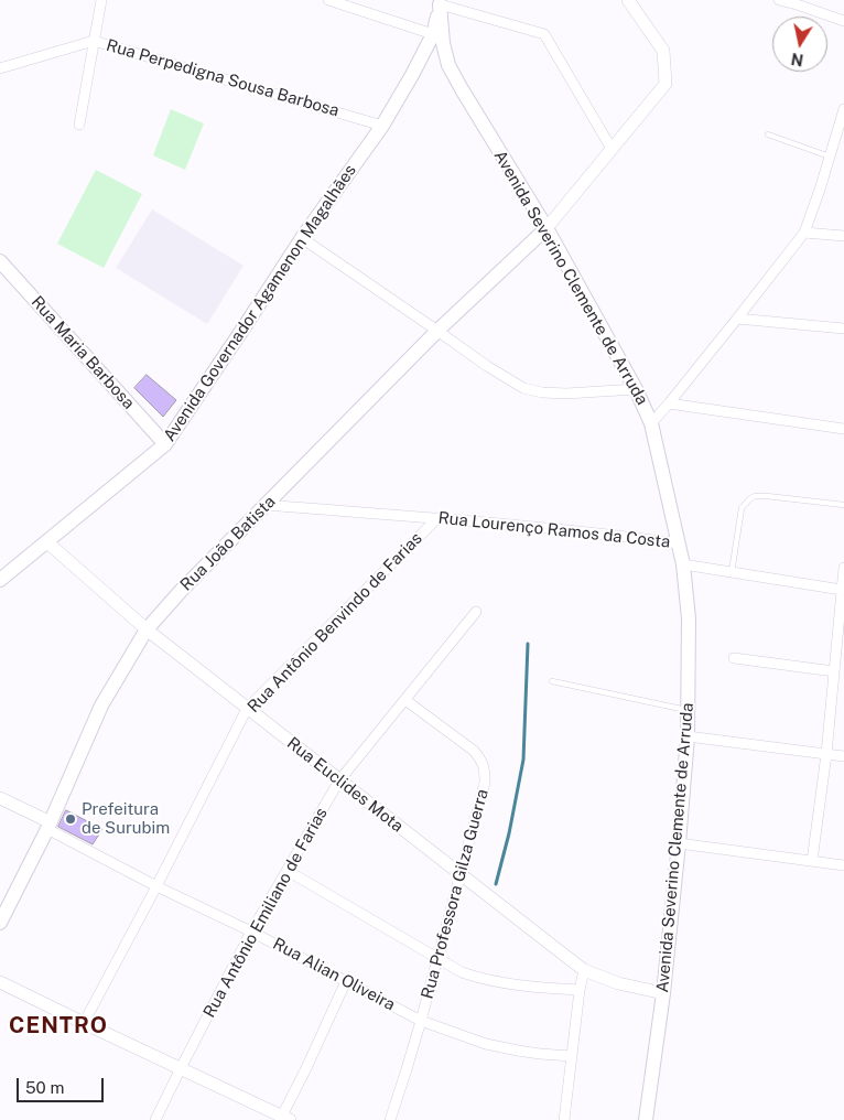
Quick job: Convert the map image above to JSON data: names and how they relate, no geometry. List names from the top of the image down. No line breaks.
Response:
{"streets":{"main road":["Avenida Severino Clemente de Arruda","Avenida Governador Agamenon Magalhães","Rua Maria Barbosa","Rua João Batista"],"street":["Rua Perpedigna Sousa Barbosa","Rua Lourenço Ramos da Costa","Rua Antônio Benvindo de Farias","Rua Euclides Mota","Rua Professora Gilza Guerra","Rua Antônio Emiliano de Farias","Rua Alian Oliveira"]},"crossings":[["Rua Perpedigna Sousa Barbosa","Avenida Governador Agamenon Magalhães"],["Avenida Severino Clemente de Arruda","Avenida Governador Agamenon Magalhães"],["Avenida Severino Clemente de Arruda","Rua Lourenço Ramos da Costa"],["Avenida Severino Clemente de Arruda","Rua João Batista"],["Avenida Severino Clemente de Arruda","Rua Euclides Mota"],["Avenida Governador Agamenon Magalhães","Rua Maria Barbosa"],["Avenida Governador Agamenon Magalhães","Rua Euclides Mota"],["Rua Lourenço Ramos da Costa","Rua João Batista"],["Rua Lourenço Ramos da Costa","Rua Antônio Benvindo de Farias"],["Rua João Batista","Rua Euclides Mota"],["Rua João Batista","Rua Alian Oliveira"],["Rua Antônio Benvindo de Farias","Rua Euclides Mota"],["Rua Antônio Benvindo de Farias","Rua Alian Oliveira"],["Rua Euclides Mota","Rua Professora Gilza Guerra"],["Rua Euclides Mota","Rua Antônio Emiliano de Farias"],["Rua Professora Gilza Guerra","Rua Antônio Emiliano de Farias"],["Rua Professora Gilza Guerra","Rua Alian Oliveira"],["Rua Antônio Emiliano de Farias","Rua Alian Oliveira"]],"districts":["CENTRO"],"places":["Prefeitura de Surubim"],"scale_bar":"50 m","north":"bottom"}
